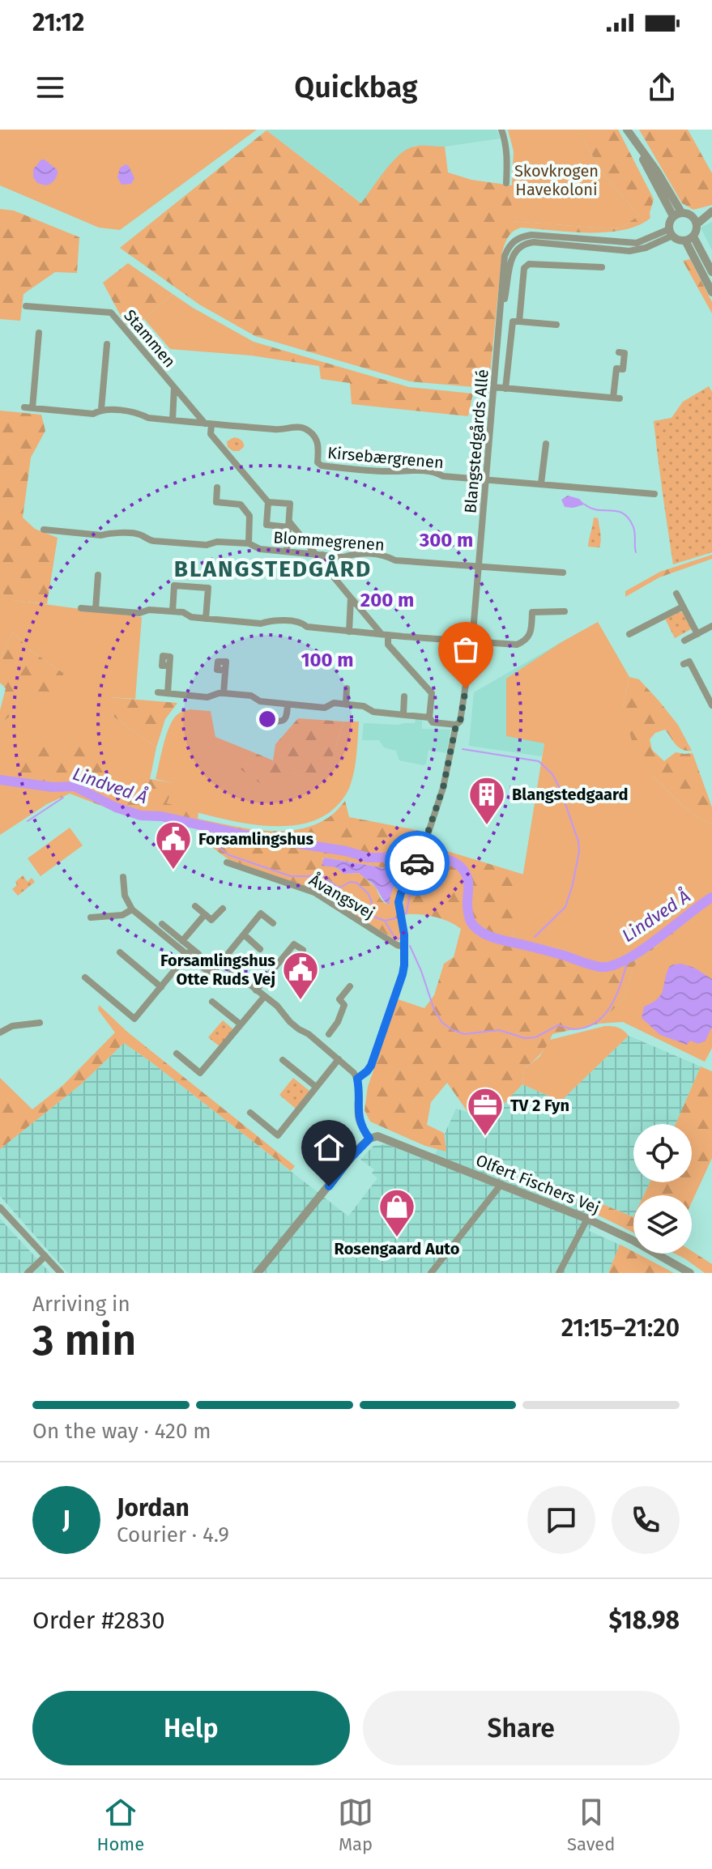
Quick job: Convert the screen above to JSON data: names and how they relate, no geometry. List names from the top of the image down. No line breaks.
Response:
{"streets":{"street":["Stammen","Blangstedgårds Allé","Kirsebærgrenen","Blommegrenen","Åvangsvej","Olfert Fischers Vej"]},"crossings":[["Stammen","Kirsebærgrenen"],["Stammen","Blommegrenen"],["Blangstedgårds Allé","Kirsebærgrenen"],["Blangstedgårds Allé","Blommegrenen"],["Blangstedgårds Allé","Åvangsvej"]],"districts":["BLANGSTEDGÅRD"],"water":["Lindved Å"],"parks":["Skovkrogen Havekoloni"],"places":{"building":["Blangstedgaard"],"public building":["Forsamlingshus","Forsamlingshus Otte Ruds Vej"],"office":["TV 2 Fyn"],"shop":["Rosengaard Auto"]},"page":{"status":"21:12","header":"Quickbag","heading":["3 min","Arriving in","21:15–21:20"],"panel":["Jordan","Courier · 4.9","Order #2830","$18.98"],"bar":"On the way · 420 m","round":"J","buttons":["Help","Share"],"tabs":["Home","Map","Saved"]},"rings":["300 m","200 m","100 m"]}
